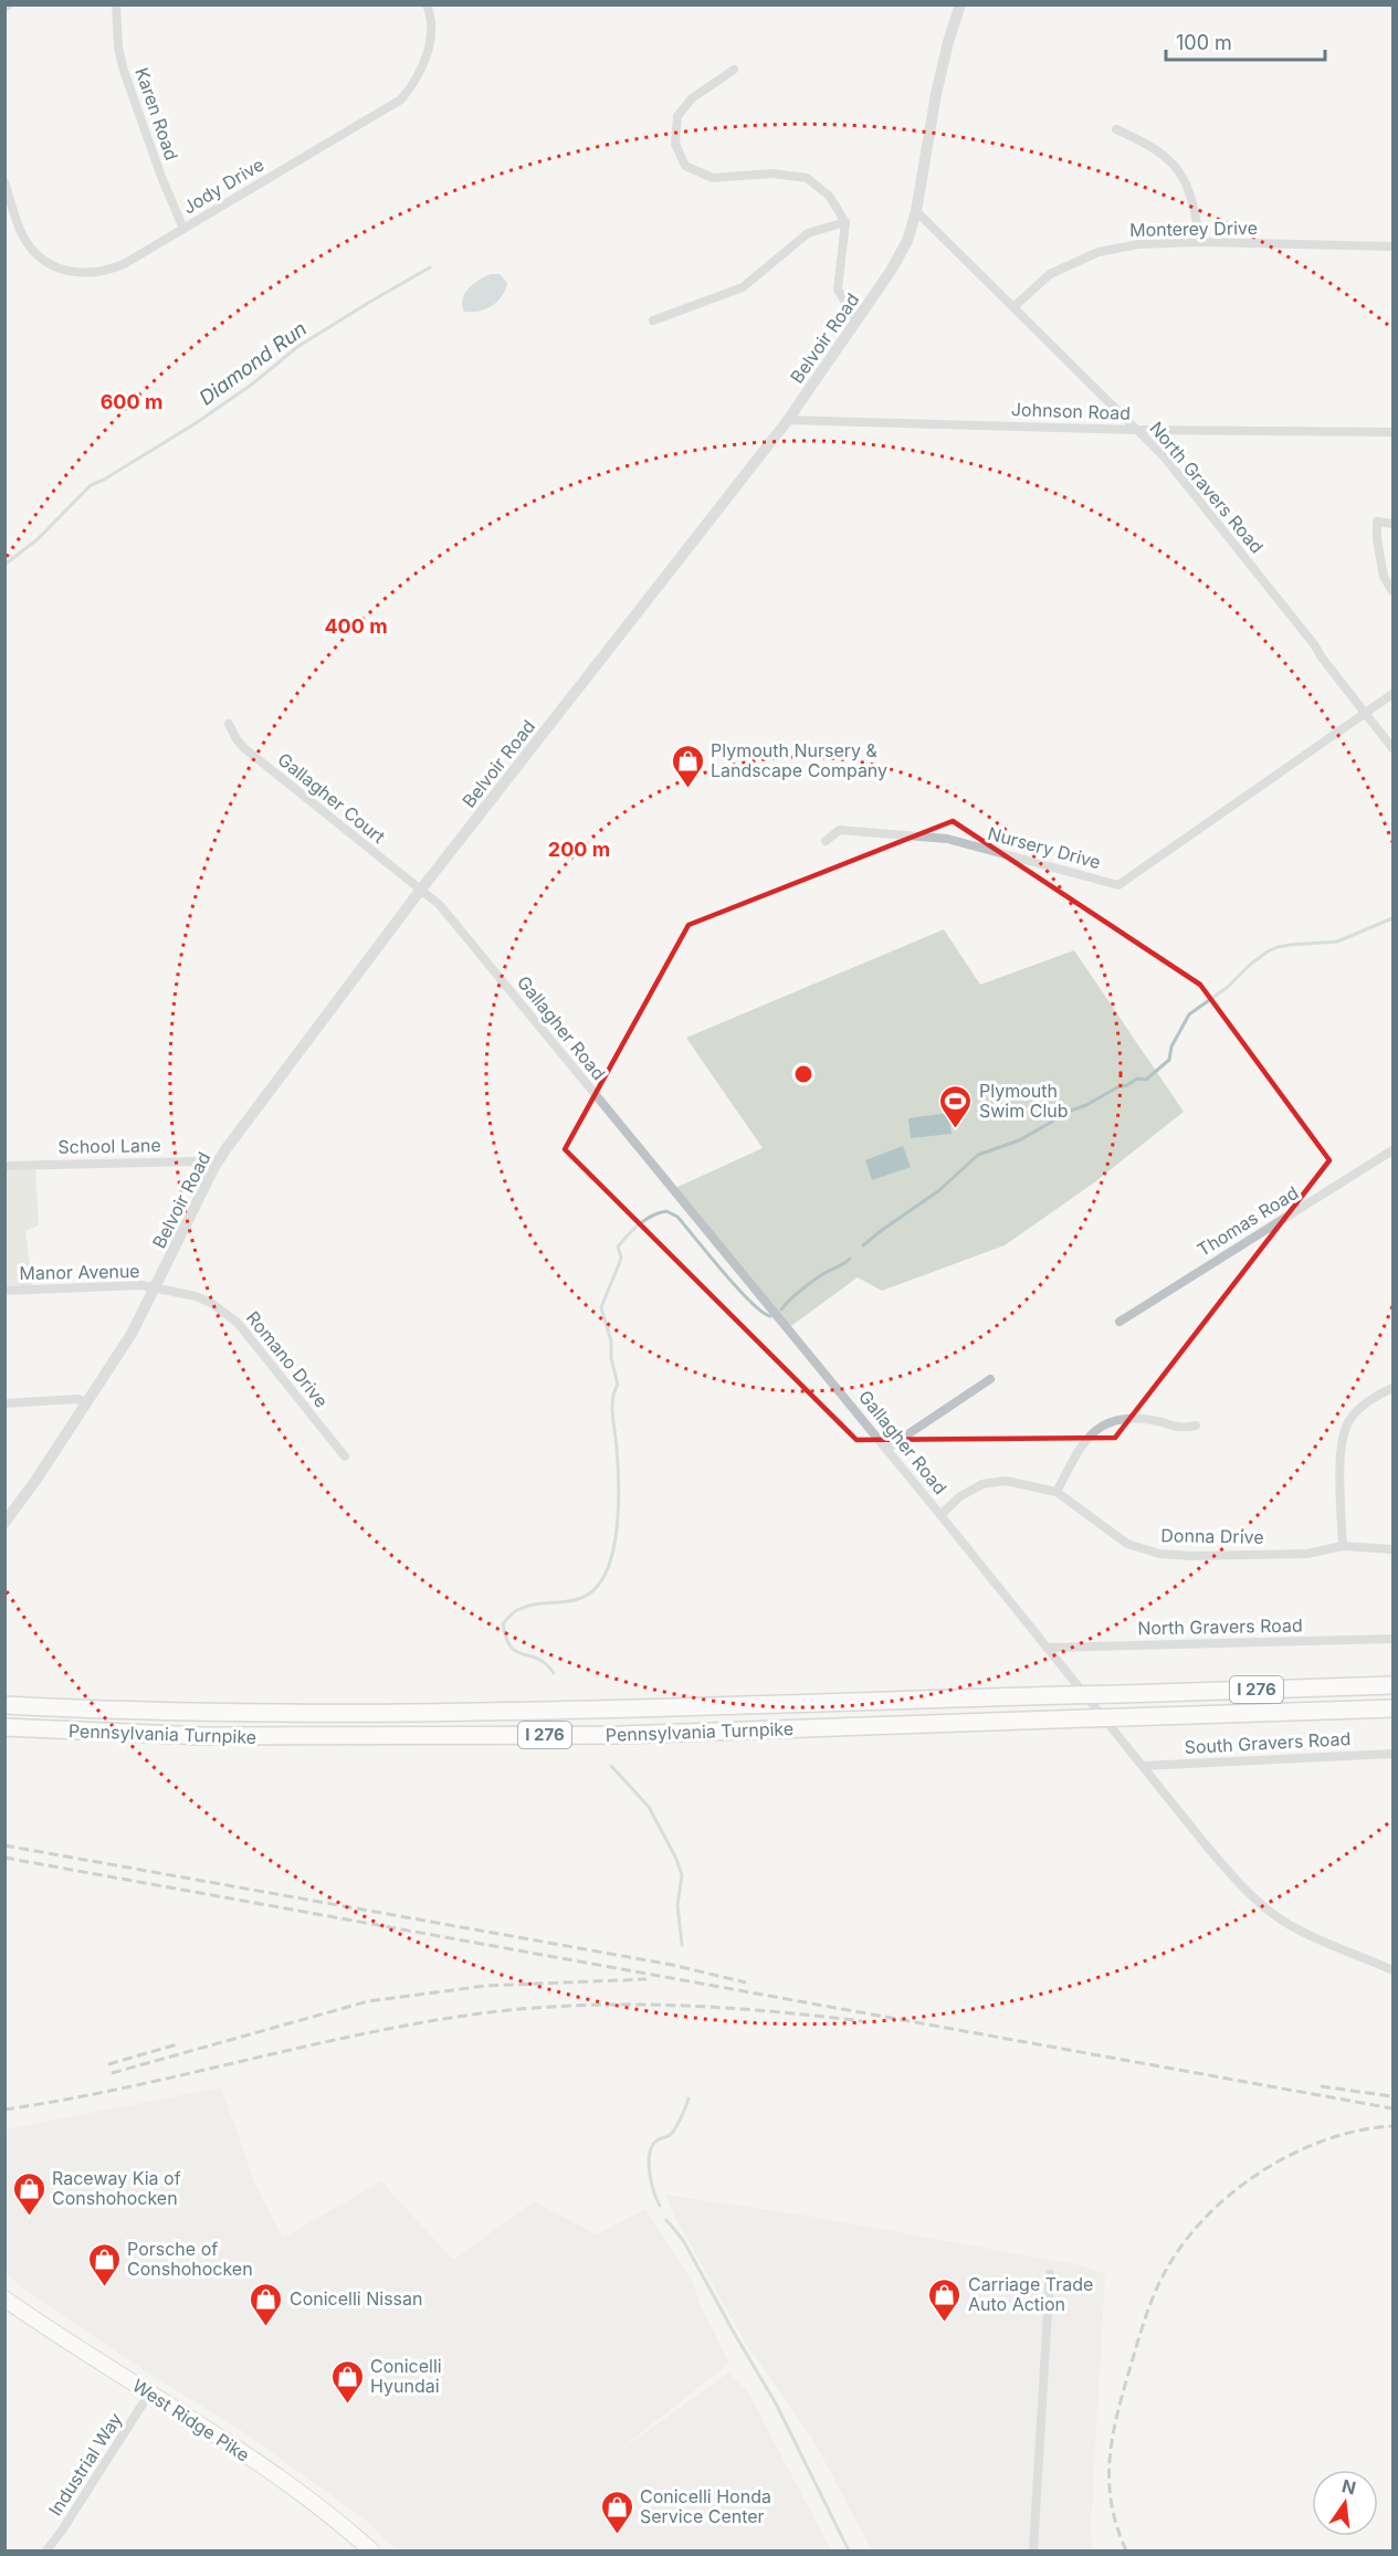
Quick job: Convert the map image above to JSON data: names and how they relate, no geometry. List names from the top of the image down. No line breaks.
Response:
{"streets":{"highway":["I 276","Pennsylvania Turnpike"],"main road":["West Ridge Pike"],"street":["Karen Road","Jody Drive","Monterey Drive","Belvoir Road","Johnson Road","North Gravers Road","Gallagher Court","Nursery Drive","Gallagher Road","School Lane","Thomas Road","Manor Avenue","Romano Drive","Donna Drive","South Gravers Road","Industrial Way"]},"crossings":[["Karen Road","Jody Drive"],["Monterey Drive","North Gravers Road"],["Belvoir Road","Johnson Road"],["Belvoir Road","North Gravers Road"],["Belvoir Road","Gallagher Court"],["Belvoir Road","Gallagher Road"],["Belvoir Road","School Lane"],["Belvoir Road","Manor Avenue"],["Belvoir Road","Romano Drive"],["Johnson Road","North Gravers Road"],["North Gravers Road","Nursery Drive"],["North Gravers Road","Gallagher Road"],["Gallagher Court","Gallagher Road"],["Gallagher Road","Donna Drive"],["Gallagher Road","South Gravers Road"],["Manor Avenue","Romano Drive"],["West Ridge Pike","Industrial Way"]],"water":["Diamond Run"],"places":{"shop":["Plymouth Nursery & Landscape Company","Raceway Kia of Conshohocken","Porsche of Conshohocken","Carriage Trade Auto Action","Conicelli Nissan","Conicelli Hyundai","Conicelli Honda Service Center"],"sports":["Plymouth Swim Club"]},"scale_bar":"100 m","north":"top","rings":["600 m","400 m","200 m"]}
